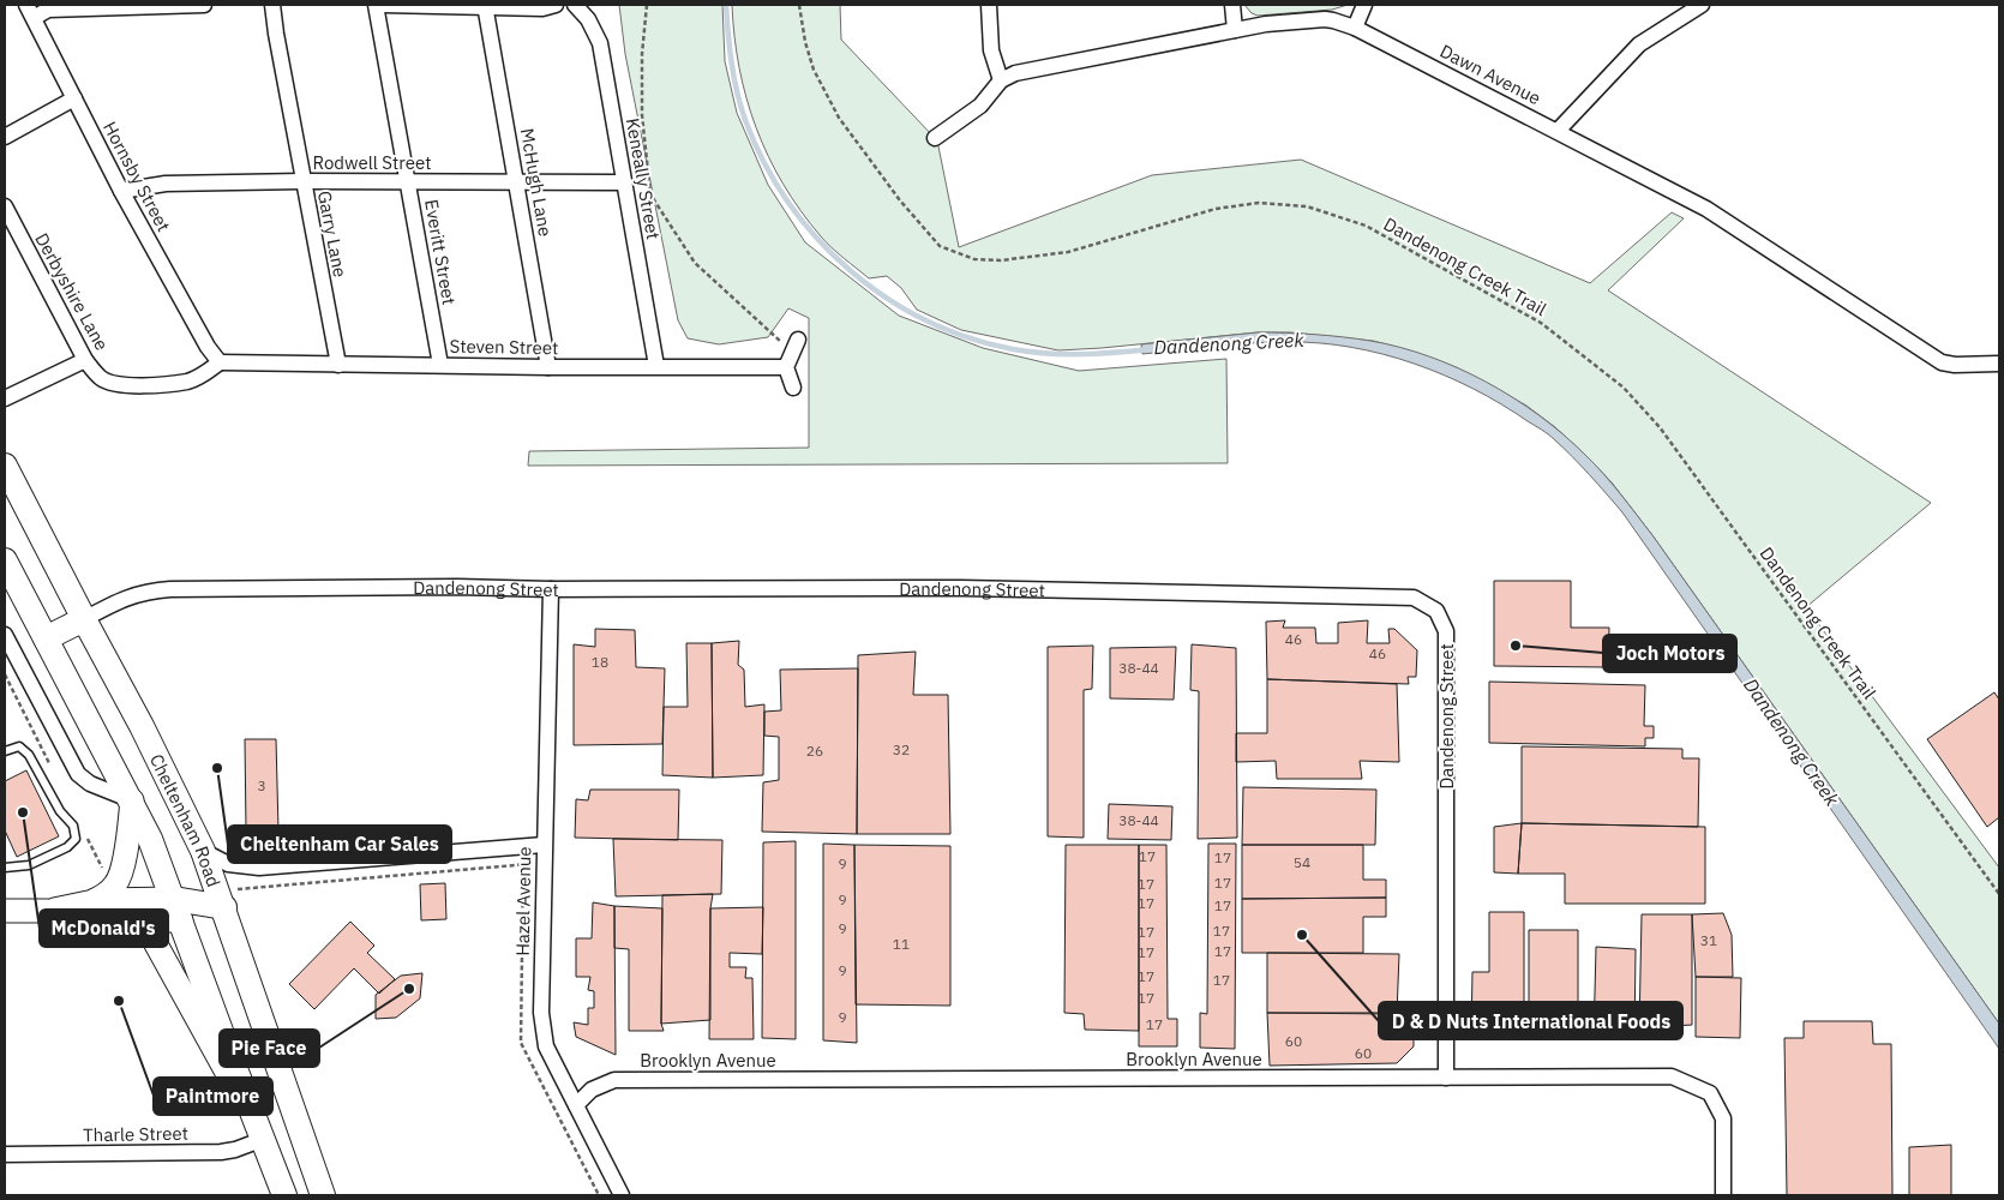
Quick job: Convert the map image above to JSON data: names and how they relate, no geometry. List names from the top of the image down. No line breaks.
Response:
{"streets":{"main road":["Dandenong Street","Cheltenham Road"],"street":["Dawn Avenue","Rodwell Street","Hornsby Street","Keneally Street","McHugh Lane","Garry Lane","Everitt Street","Derbyshire Lane","Steven Street","Hazel Avenue","Brooklyn Avenue","Tharle Street"],"path":["Dandenong Creek Trail"]},"crossings":[["Rodwell Street","Hornsby Street"],["Rodwell Street","Keneally Street"],["Rodwell Street","McHugh Lane"],["Rodwell Street","Garry Lane"],["Rodwell Street","Everitt Street"],["Hornsby Street","Derbyshire Lane"],["Hornsby Street","Steven Street"],["Keneally Street","Steven Street"],["McHugh Lane","Steven Street"],["Garry Lane","Steven Street"],["Everitt Street","Steven Street"],["Derbyshire Lane","Steven Street"],["Dandenong Street","Cheltenham Road"],["Dandenong Street","Hazel Avenue"],["Dandenong Street","Brooklyn Avenue"],["Hazel Avenue","Brooklyn Avenue"]],"water":["Dandenong Creek"],"places":["Joch Motors","Cheltenham Car Sales","McDonald's","D & D Nuts International Foods","Pie Face","Paintmore"],"house_numbers":["46","46","18","38-44","32","26","3","38-44","17","17","54","9","17","17","9","17","17","9","17","17","31","11","17","17","9","17","17","17","9","17","60","60"]}
